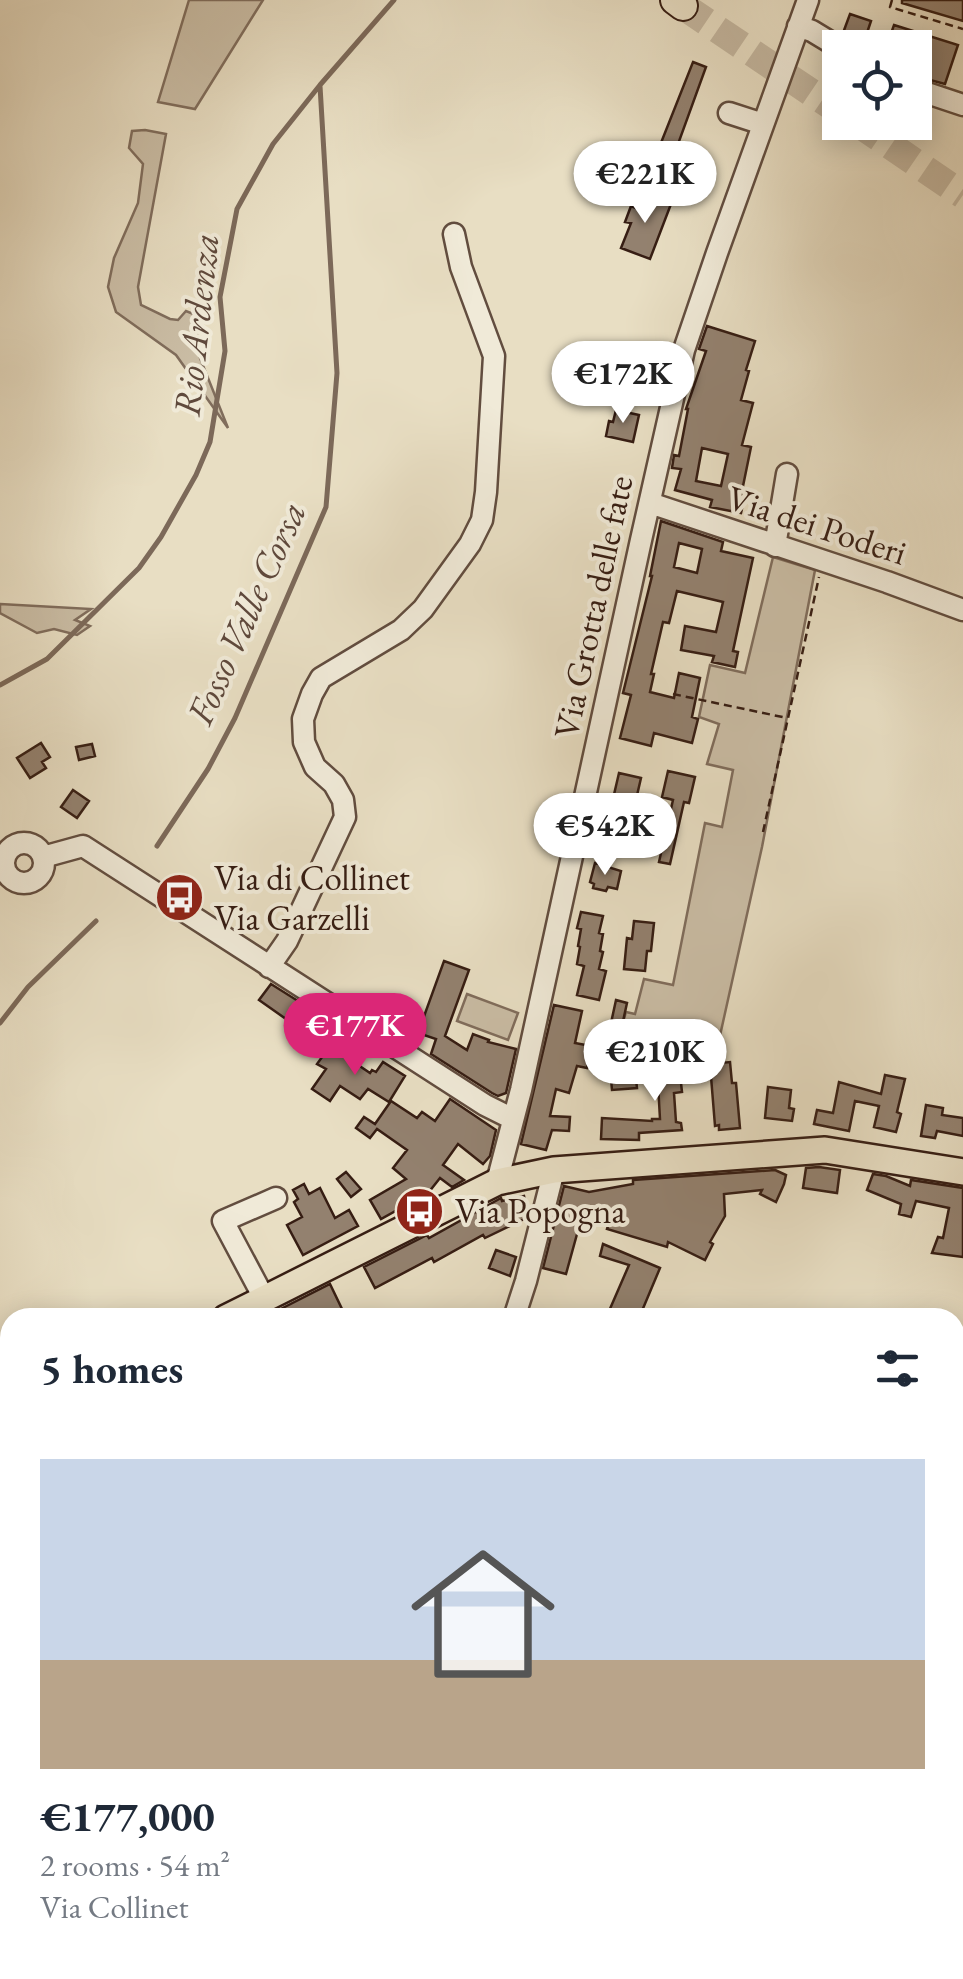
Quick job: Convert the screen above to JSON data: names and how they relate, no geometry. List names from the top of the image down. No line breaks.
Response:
{"streets":{"street":["Via dei Poderi","Via Grotta delle fate"]},"crossings":[["Via dei Poderi","Via Grotta delle fate"]],"water":["Rio Ardenza","Fosso Valle Corsa"],"places":{"bus stop":["Via di Collinet Via Garzelli","Via Popogna"]},"page":{"price":["€221K","€172K","€542K","€177K","€210K"],"heading":"5 homes","list":[{"name":"€177,000","note":"2 rooms · 54 m² · Via Collinet"}]}}
